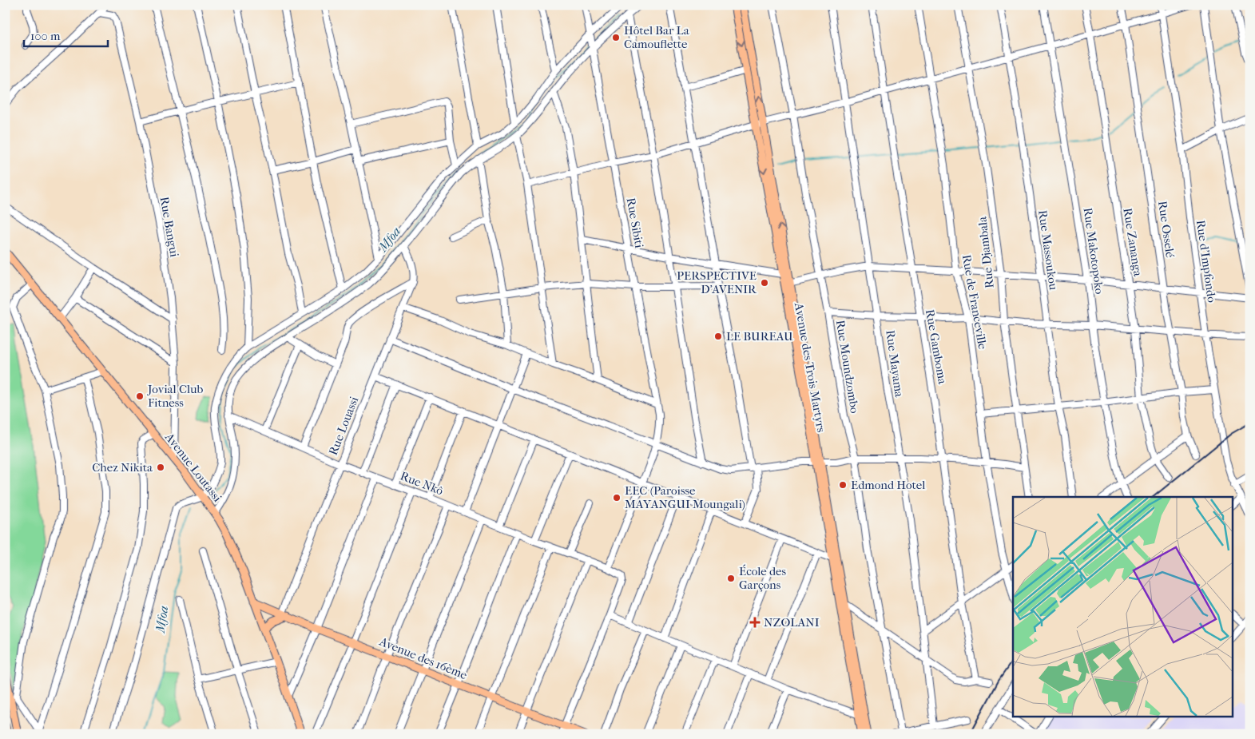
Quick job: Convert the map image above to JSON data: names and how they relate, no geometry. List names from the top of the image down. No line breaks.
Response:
{"streets":{"main road":["Avenue des Trois Martyrs","Avenue Loutassi","Avenue des 16ème"],"street":["Rue Sibiti","Rue Bangui","Rue Osselé","Rue Zananga","Rue Massoukou","Rue Makotopoko","Rue Djambala","Rue d'Impfondo","Rue de Franceville","Rue Gamboma","Rue Mayama","Rue Moundzombo","Rue Louassi","Rue Nkô"]},"crossings":[["Rue Bangui","Avenue Loutassi"],["Rue Louassi","Rue Nkô"],["Rue Louassi","Avenue des 16ème"],["Avenue Loutassi","Avenue des 16ème"],["Rue Nkô","Avenue des 16ème"]],"water":["Mfoa"],"places":{"other":["Hôtel Bar La Camouflette","PERSPECTIVE D'AVENIR","LE BUREAU","Jovial Club Fitness","Chez Nikita","Edmond Hotel","EEC (Paroisse MAYANGUI Moungali)","École des Garçons"],"health":["NZOLANI"]},"scale_bar":"100 m"}
